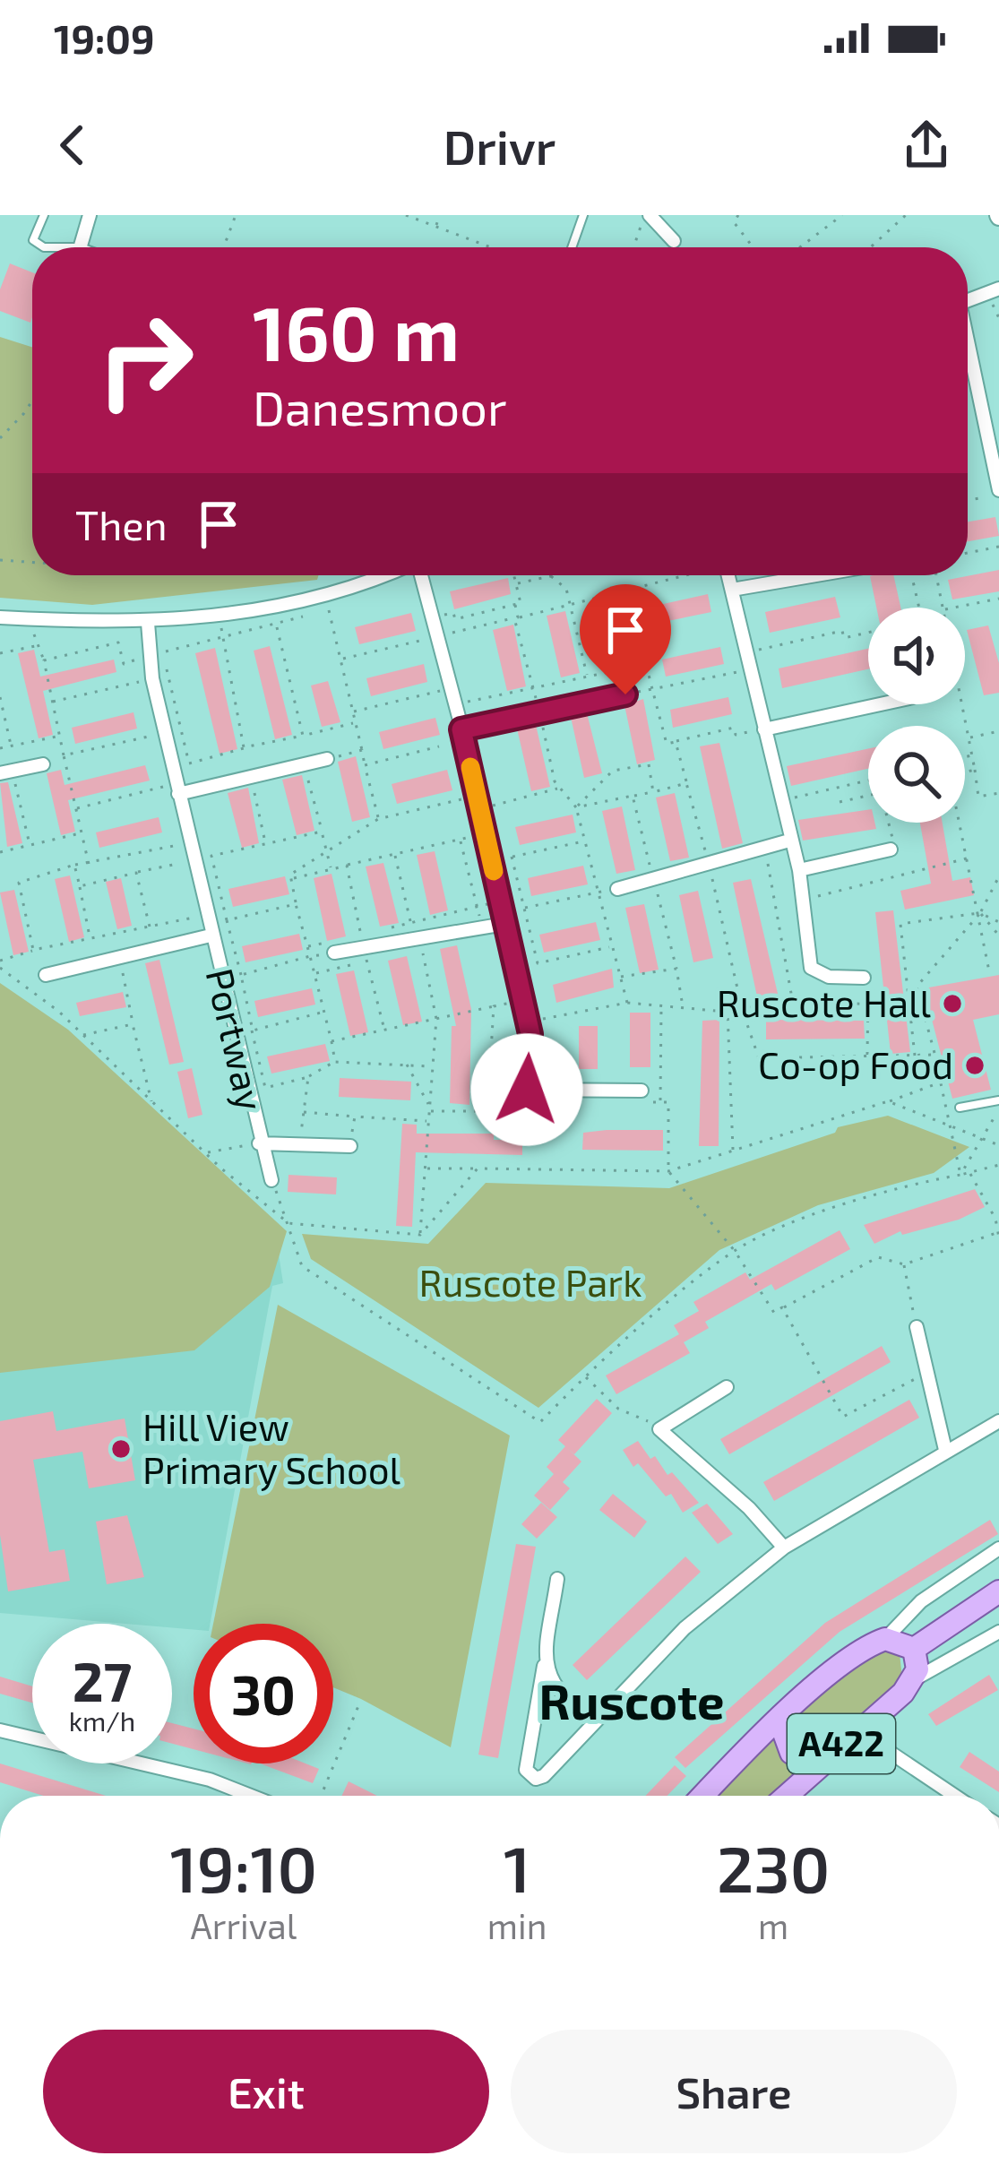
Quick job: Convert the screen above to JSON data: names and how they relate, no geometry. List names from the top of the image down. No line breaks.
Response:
{"streets":{"main road":["A422"],"street":["Portway"]},"districts":["Ruscote"],"parks":["Ruscote Park"],"places":["Ruscote Hall","Co-op Food","Hill View Primary School"],"page":{"status":"19:09","header":"Drivr","turn":["160 m","Danesmoor"],"then":"Then","speed":"27 km/h","limit":"30","eta":["19:10","Arrival","1","min","230","m"],"buttons":["Exit","Share"]}}
